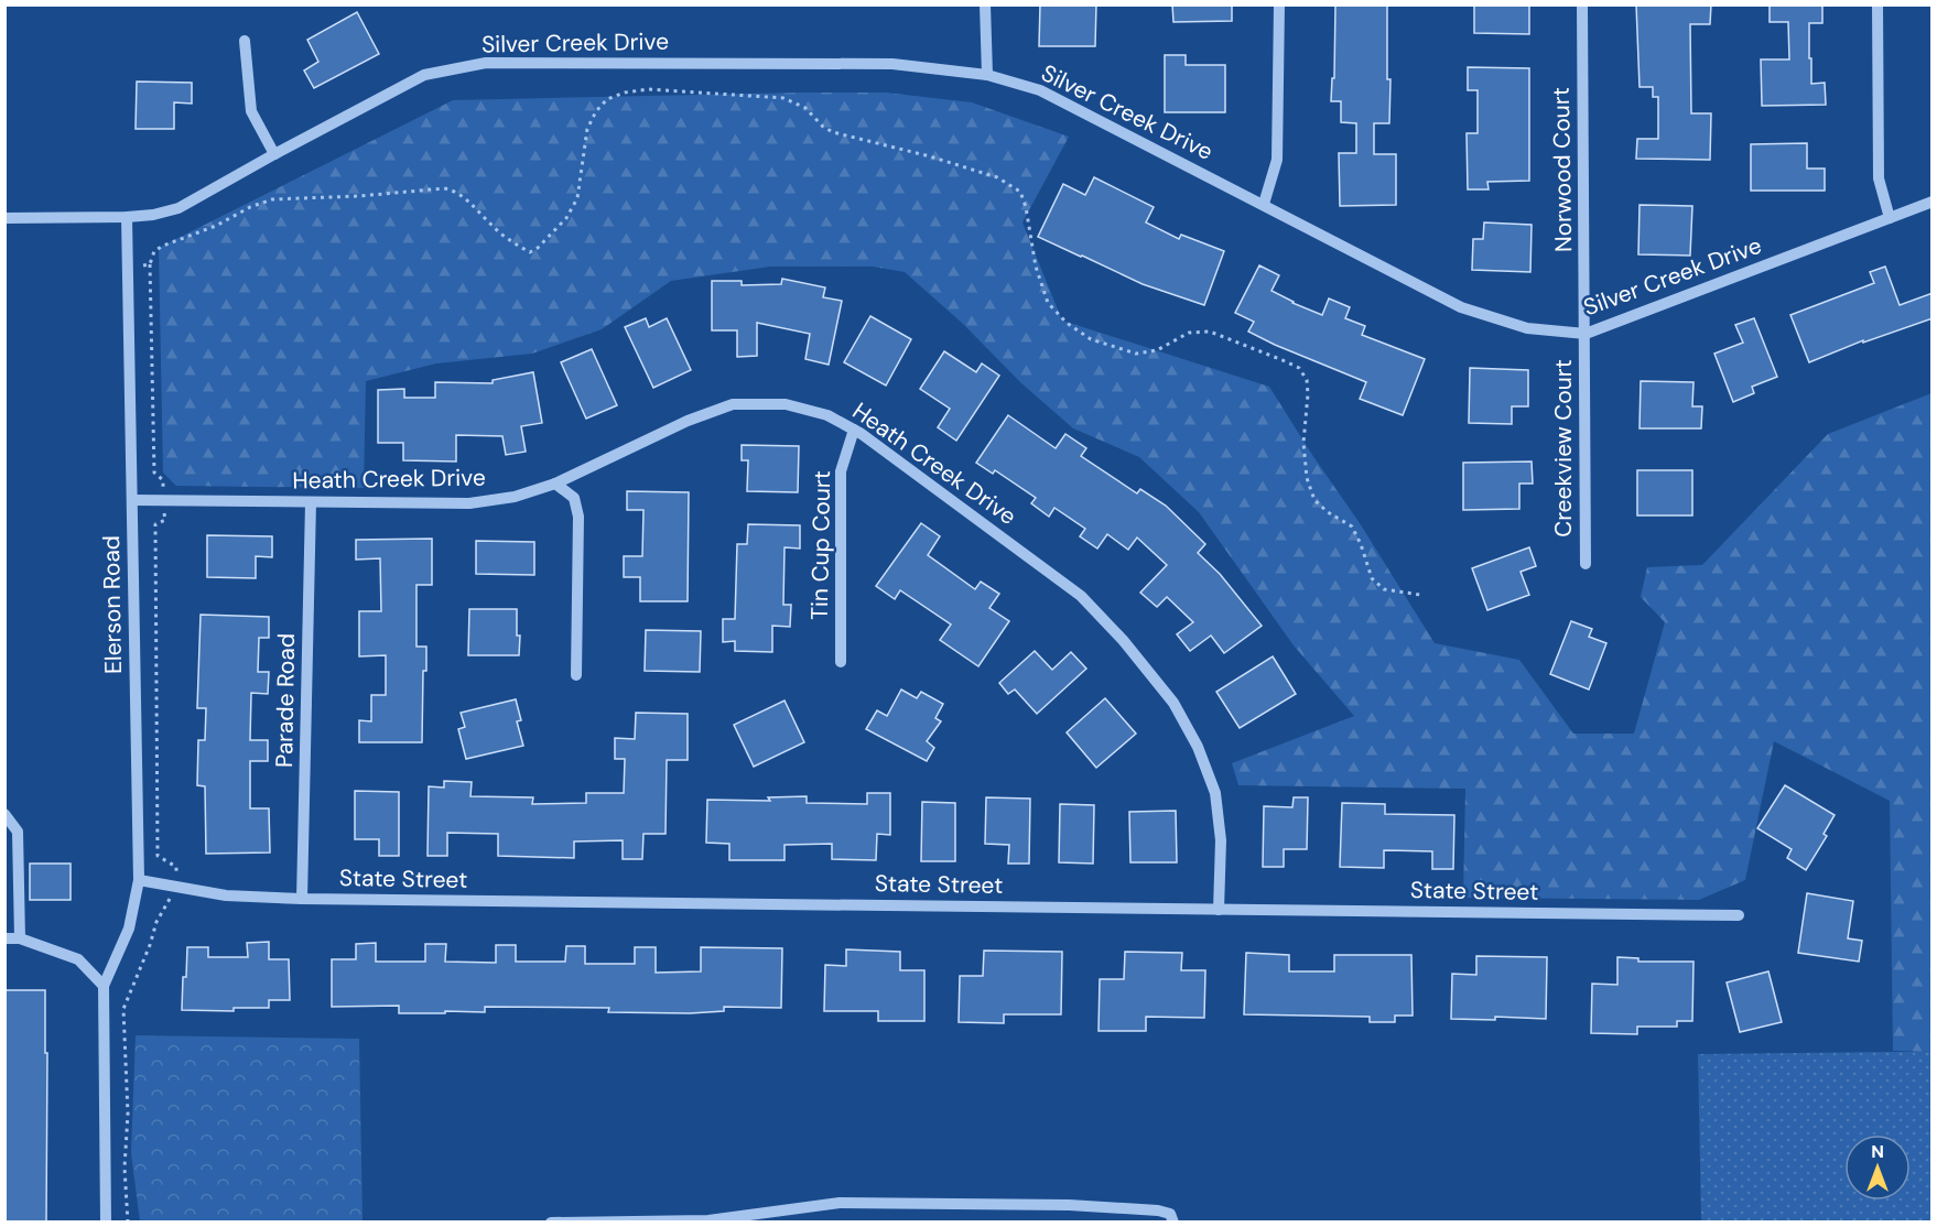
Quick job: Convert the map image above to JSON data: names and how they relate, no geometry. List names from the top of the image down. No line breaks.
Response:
{"streets":{"street":["Silver Creek Drive","Norwood Court","Creekview Court","Heath Creek Drive","Tin Cup Court","Elerson Road","Parade Road","State Street"]},"crossings":[["Silver Creek Drive","Norwood Court"],["Silver Creek Drive","Creekview Court"],["Silver Creek Drive","Elerson Road"],["Norwood Court","Creekview Court"],["Heath Creek Drive","Tin Cup Court"],["Heath Creek Drive","Elerson Road"],["Heath Creek Drive","Parade Road"],["Heath Creek Drive","State Street"],["Elerson Road","State Street"],["Parade Road","State Street"]],"north":"top"}
